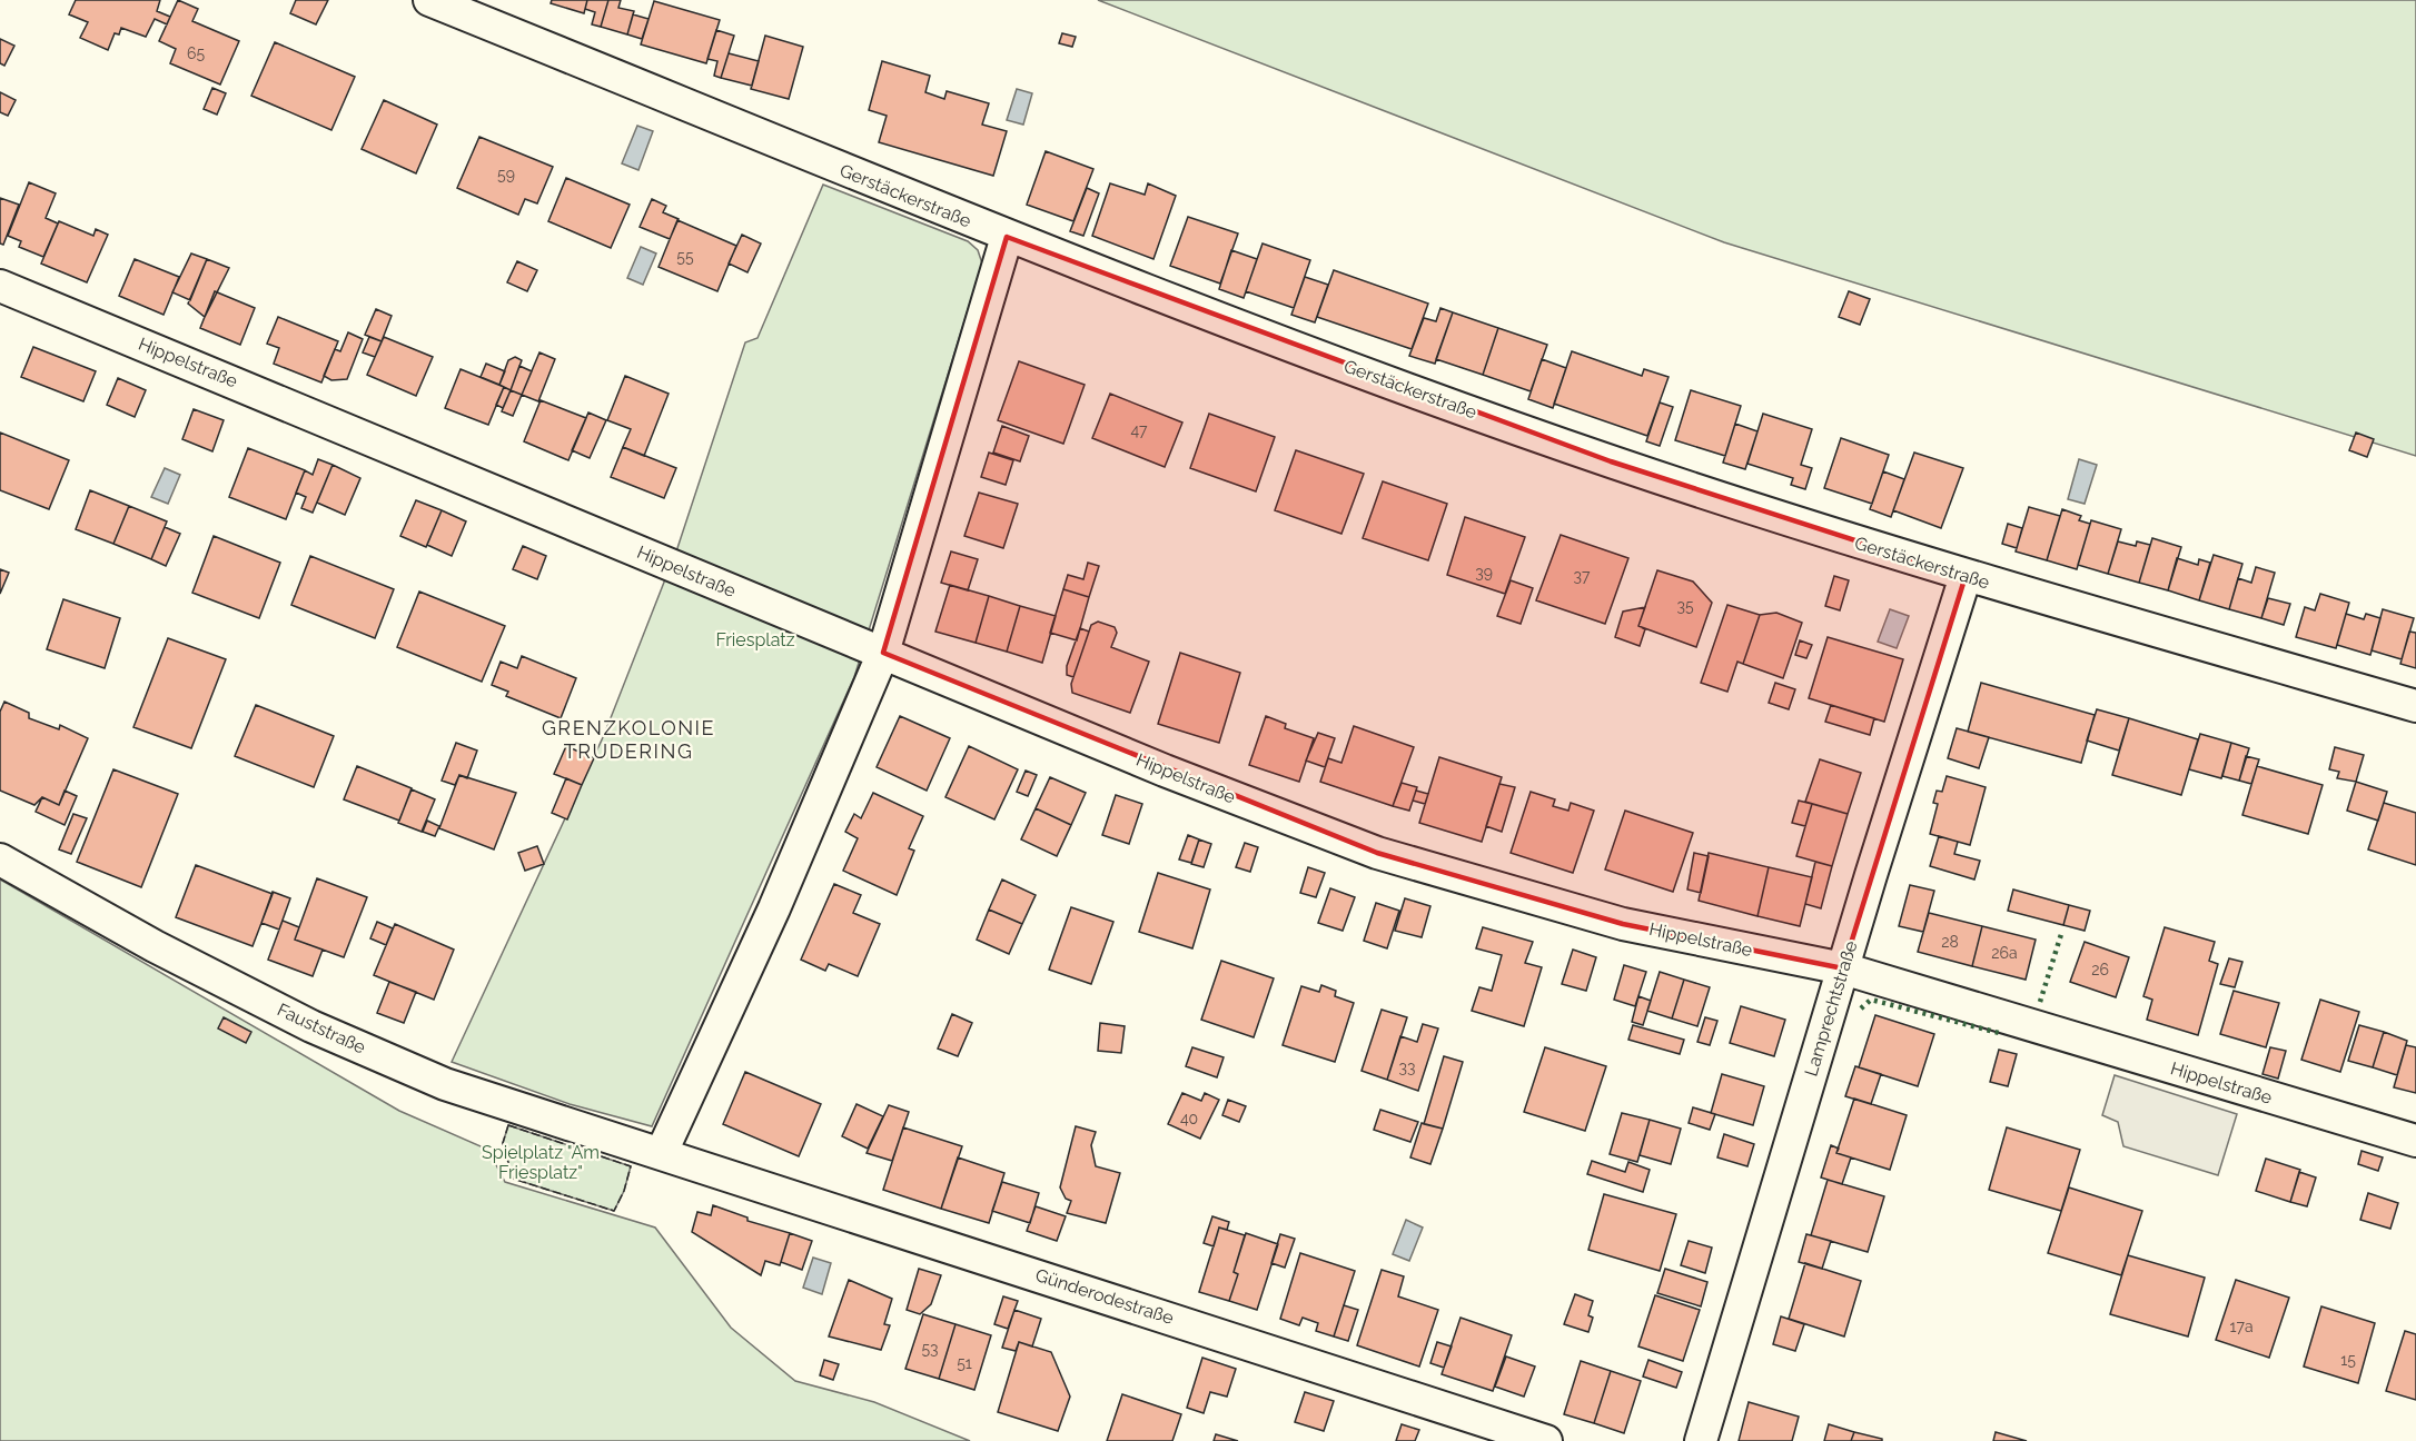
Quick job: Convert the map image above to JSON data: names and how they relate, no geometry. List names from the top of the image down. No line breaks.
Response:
{"streets":{"street":["Gerstäckerstraße","Hippelstraße","Lamprechtstraße","Fauststraße","Günderodestraße"]},"crossings":[["Gerstäckerstraße","Lamprechtstraße"],["Hippelstraße","Lamprechtstraße"],["Fauststraße","Günderodestraße"]],"districts":["GRENZKOLONIE TRUDERING"],"parks":["Friesplatz","Spielplatz \"Am Friesplatz\""],"house_numbers":["65","59","55","47","39","37","35","28","26a","26","33","40","17a","53","15","51"]}
